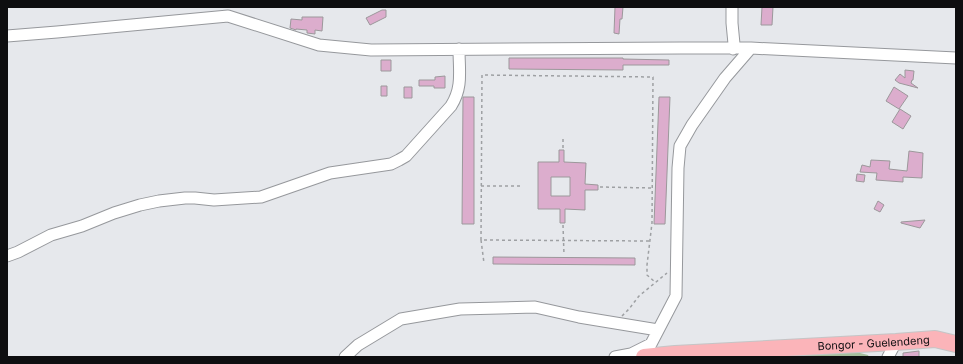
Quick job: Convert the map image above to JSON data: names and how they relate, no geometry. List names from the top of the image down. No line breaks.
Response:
{"streets":{"highway":["Bongor - Guelendeng"]}}
